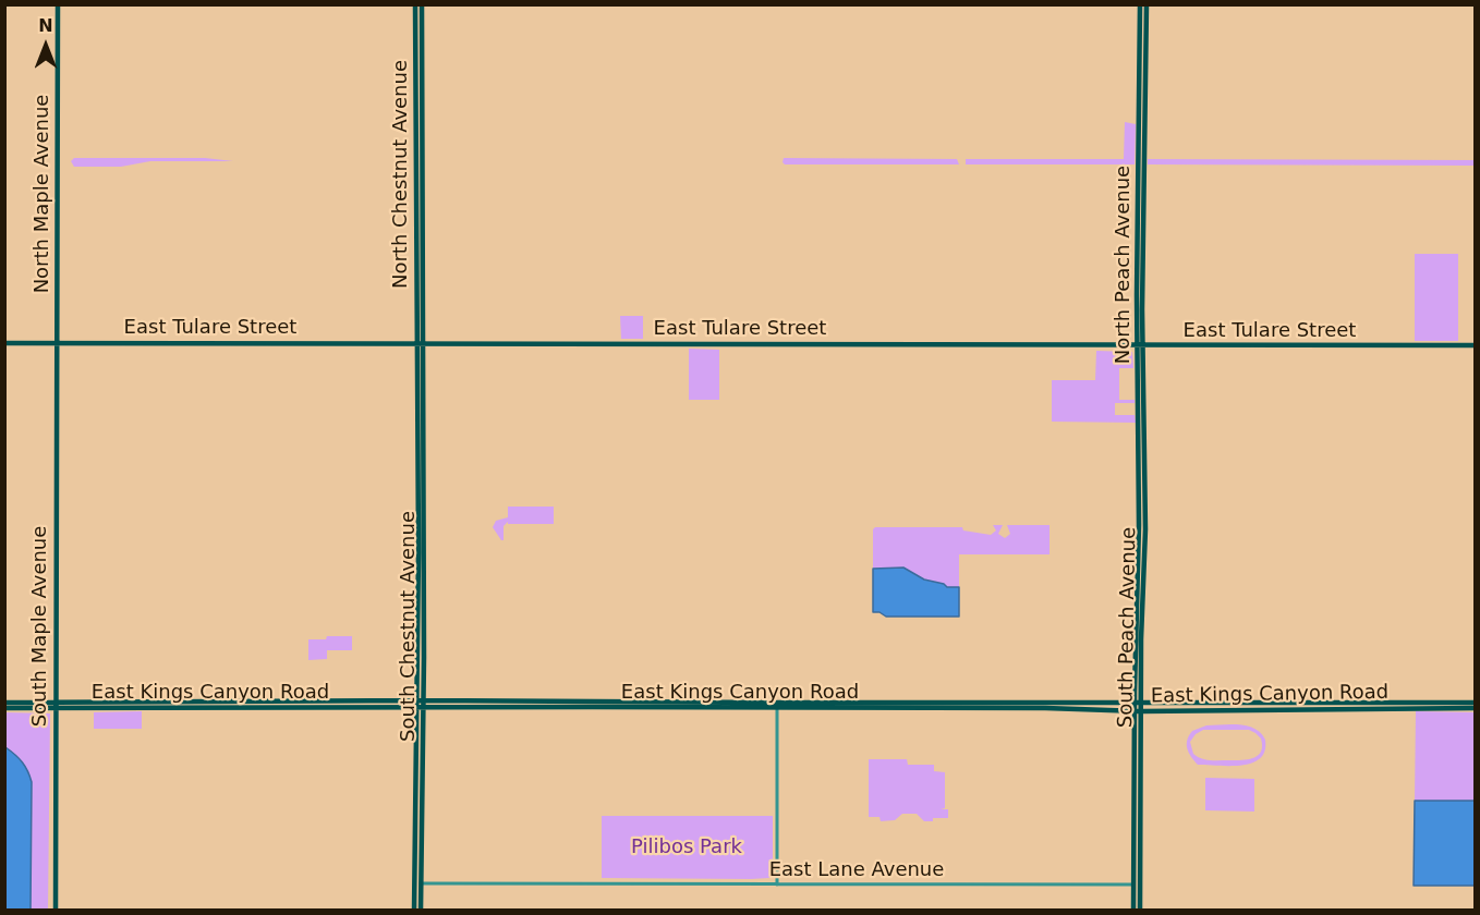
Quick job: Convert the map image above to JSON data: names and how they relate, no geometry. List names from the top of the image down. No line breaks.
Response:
{"streets":{"main road":["North Chestnut Avenue","North Maple Avenue","North Peach Avenue","East Tulare Street","South Maple Avenue","South Chestnut Avenue","South Peach Avenue","East Kings Canyon Road"],"street":["East Lane Avenue"]},"crossings":[["North Chestnut Avenue","East Tulare Street"],["North Chestnut Avenue","South Chestnut Avenue"],["North Maple Avenue","East Tulare Street"],["North Maple Avenue","South Maple Avenue"],["North Peach Avenue","East Tulare Street"],["North Peach Avenue","South Peach Avenue"],["East Tulare Street","South Maple Avenue"],["East Tulare Street","South Chestnut Avenue"],["East Tulare Street","South Peach Avenue"],["South Maple Avenue","East Kings Canyon Road"],["South Chestnut Avenue","East Kings Canyon Road"],["South Chestnut Avenue","East Lane Avenue"],["South Peach Avenue","East Kings Canyon Road"],["South Peach Avenue","East Lane Avenue"]],"parks":["Pilibos Park"],"north":"top"}
